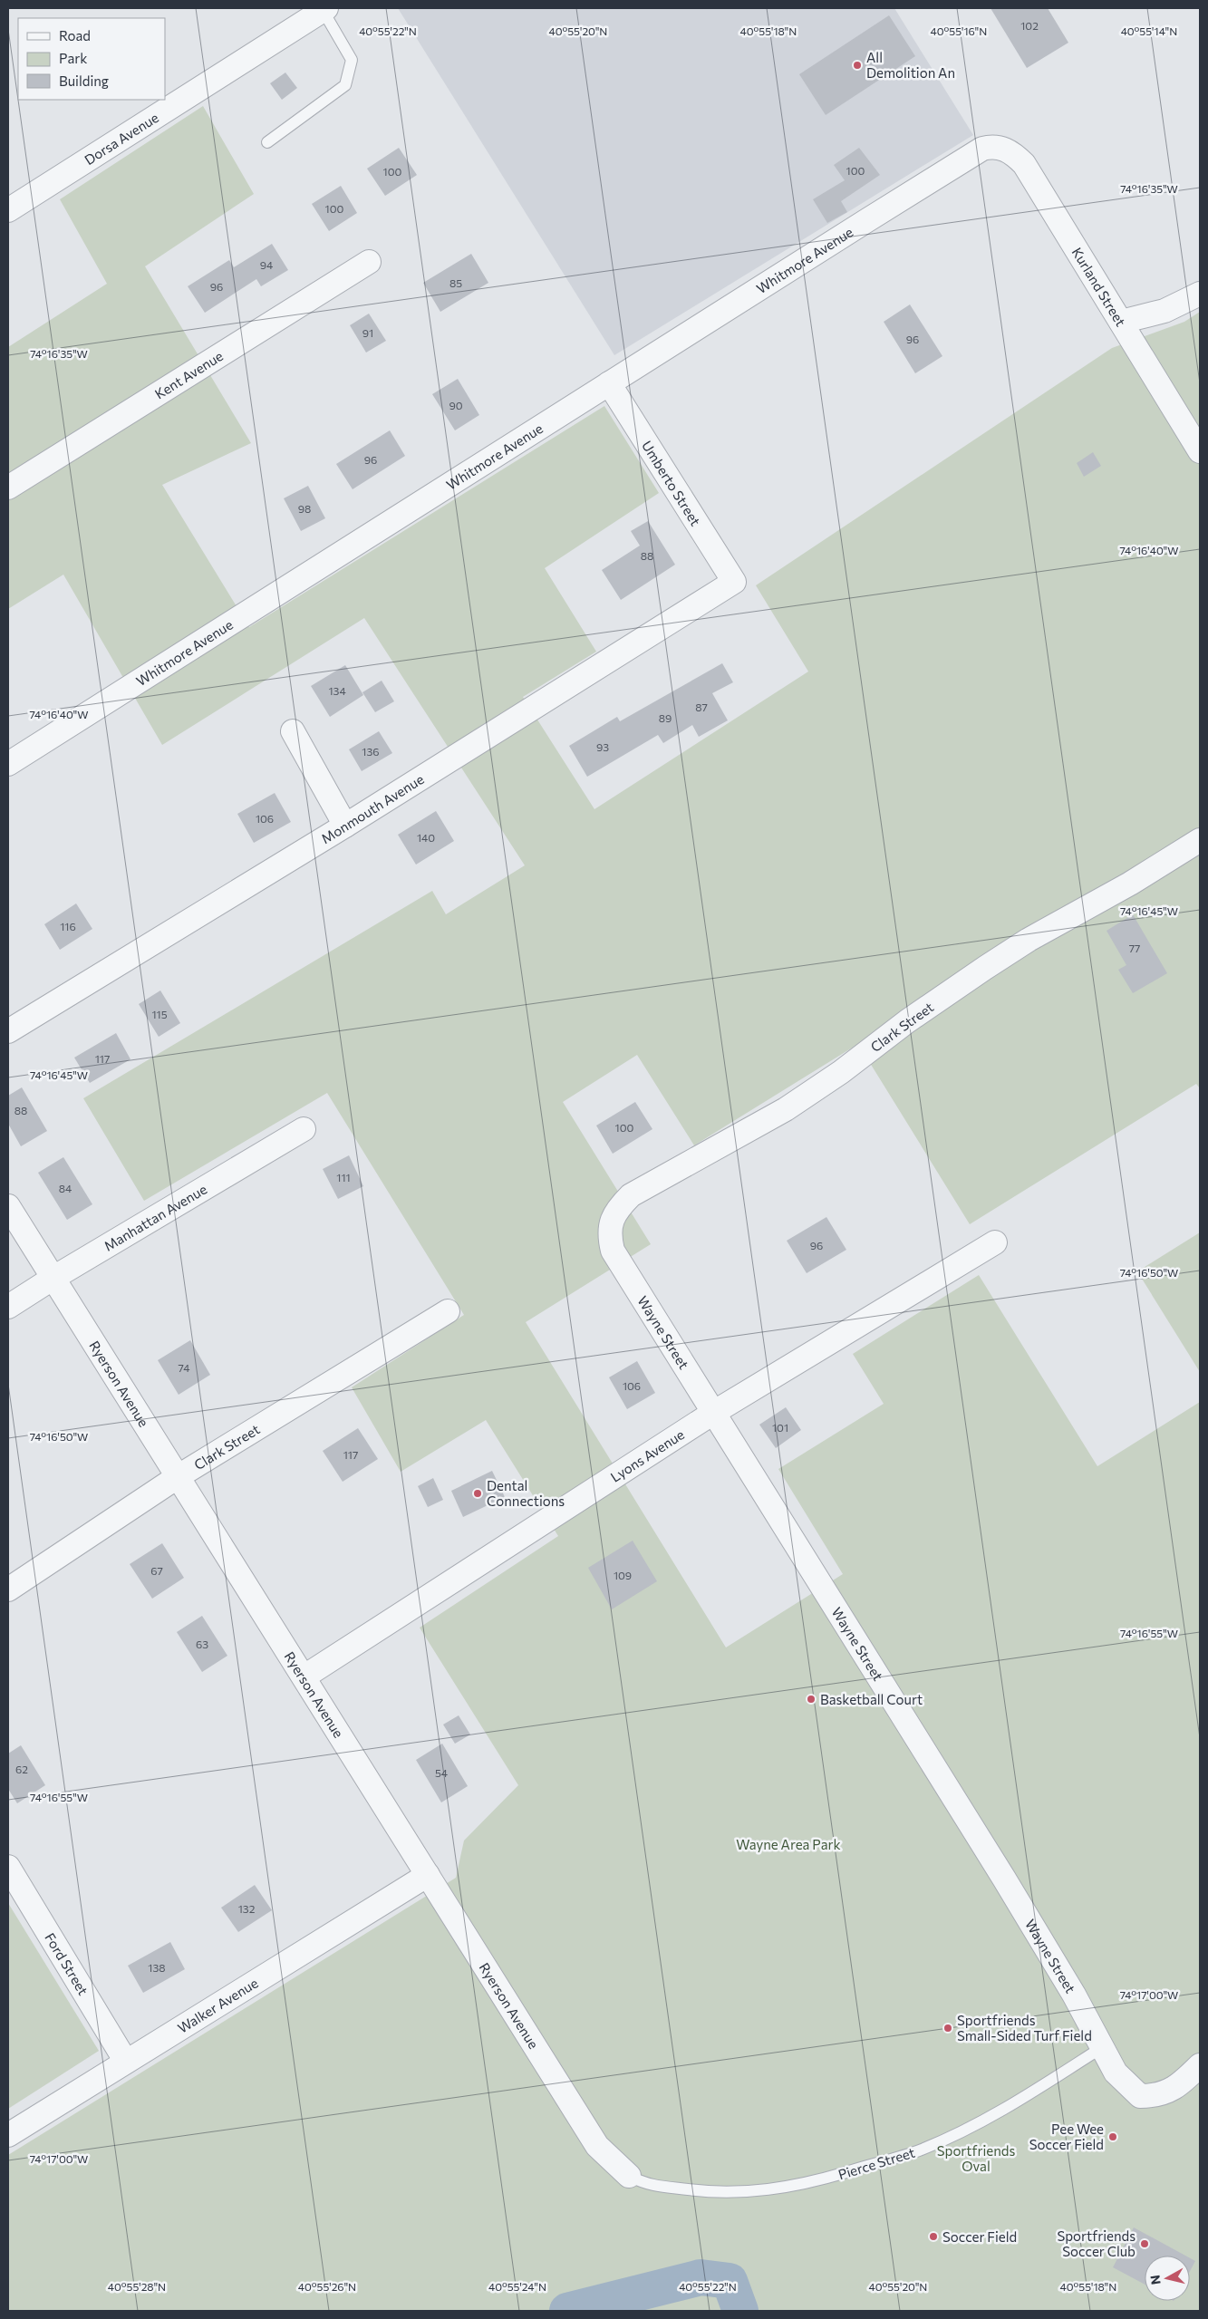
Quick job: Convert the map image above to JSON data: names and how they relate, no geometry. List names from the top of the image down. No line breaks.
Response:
{"streets":{"street":["Dorsa Avenue","Whitmore Avenue","Kurland Street","Kent Avenue","Umberto Street","Monmouth Avenue","Clark Street","Manhattan Avenue","Wayne Street","Ryerson Avenue","Lyons Avenue","Ford Street","Walker Avenue"],"lane":["Pierce Street"]},"crossings":[["Whitmore Avenue","Kurland Street"],["Whitmore Avenue","Umberto Street"],["Umberto Street","Monmouth Avenue"],["Clark Street","Wayne Street"],["Clark Street","Ryerson Avenue"],["Manhattan Avenue","Ryerson Avenue"],["Wayne Street","Lyons Avenue"],["Wayne Street","Pierce Street"],["Ryerson Avenue","Lyons Avenue"],["Ryerson Avenue","Walker Avenue"],["Ryerson Avenue","Pierce Street"],["Ford Street","Walker Avenue"]],"parks":["Wayne Area Park","Sportfriends Oval"],"places":["All Demolition An","Dental Connections","Basketball Court","Sportfriends Small-Sided Turf Field","Pee Wee Soccer Field","Soccer Field","Sportfriends Soccer Club"],"house_numbers":["102","100","100","100","94","85","96","91","96","90","96","98","88","134","87","89","93","136","106","140","116","77","115","117","88","100","111","84","96","74","106","101","117","67","109","63","62","54","132","138"],"legend":["Road","Park","Building"],"north":"left","coordinates":["40°55'22\"N","40°55'20\"N","40°55'18\"N","40°55'16\"N","40°55'14\"N","74°16'35\"W","74°16'40\"W","74°16'45\"W","74°16'50\"W","74°16'55\"W","74°17'00\"W","40°55'28\"N","40°55'26\"N","40°55'24\"N"]}
